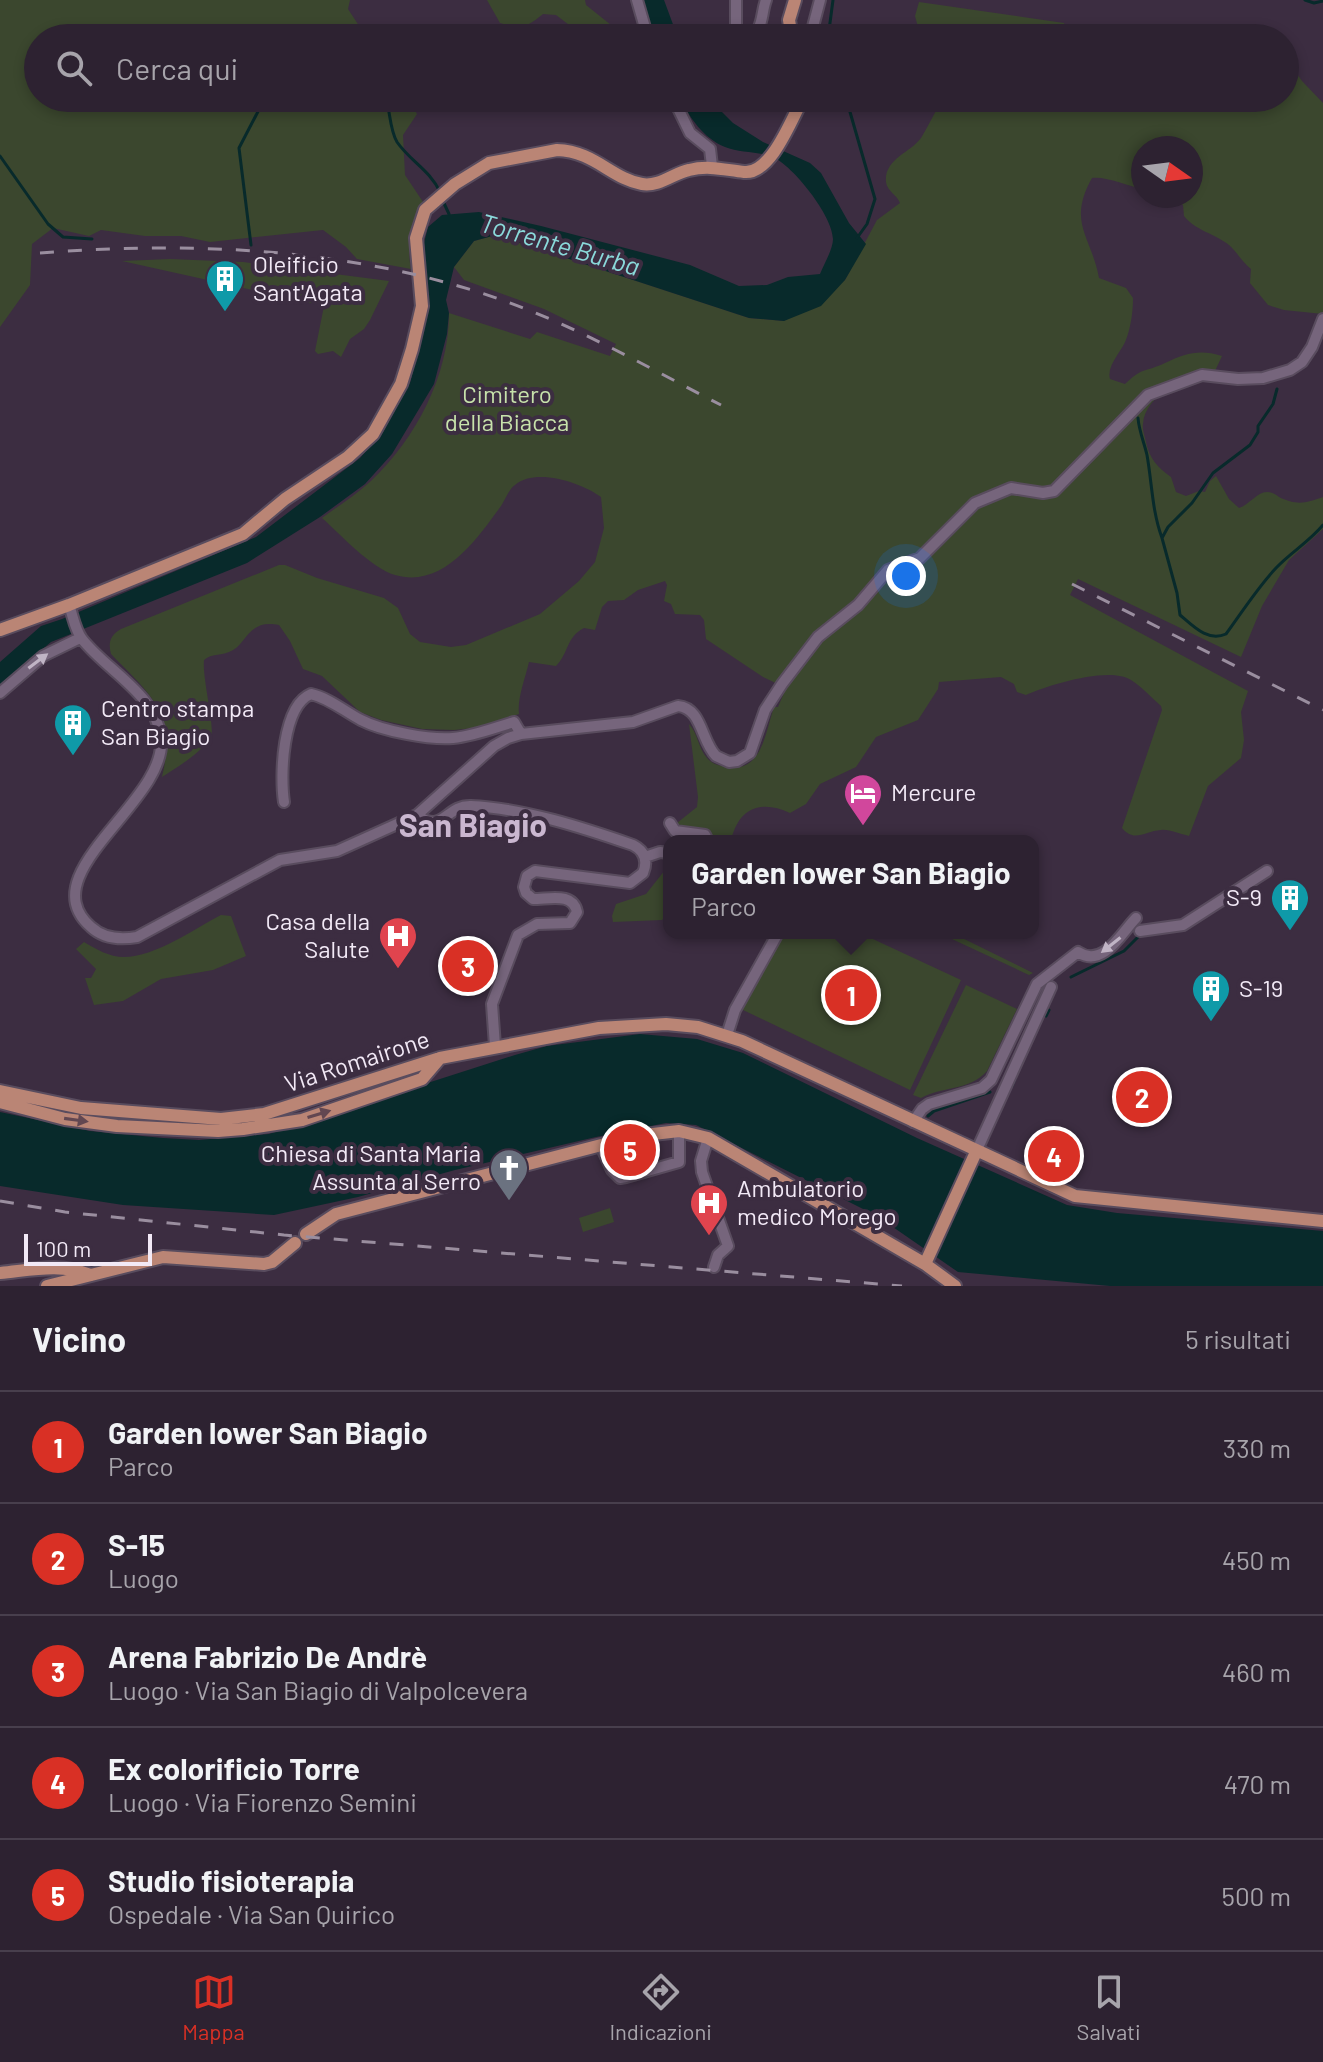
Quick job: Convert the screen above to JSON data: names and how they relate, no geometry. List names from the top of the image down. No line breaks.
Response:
{"streets":{"main road":["Via Romairone"]},"districts":["San Biagio"],"water":["Torrente Burba"],"parks":["Cimitero della Biacca"],"places":{"building":["Oleificio Sant'Agata","Centro stampa San Biagio","S-9","S-19"],"hotel":["Mercure"],"hospital":["Casa della Salute","Ambulatorio medico Morego"],"church":["Chiesa di Santa Maria Assunta al Serro"]},"scale_bar":"100 m","north":"right","page":{"search":"Cerca qui","popup":["Garden lower San Biagio","Parco"],"pins":["3","1","2","5","4"],"scale":"100 m","heading":["Vicino","5 risultati"],"list":[{"mark":"1","name":"Garden lower San Biagio","note":"Parco","value":"330 m"},{"mark":"2","name":"S-15","note":"Luogo","value":"450 m"},{"mark":"3","name":"Arena Fabrizio De Andrè","note":"Luogo · Via San Biagio di Valpolcevera","value":"460 m"},{"mark":"4","name":"Ex colorificio Torre","note":"Luogo · Via Fiorenzo Semini","value":"470 m"},{"mark":"5","name":"Studio fisioterapia","note":"Ospedale · Via San Quirico","value":"500 m"}],"nav":["Mappa","Indicazioni","Salvati"]}}
